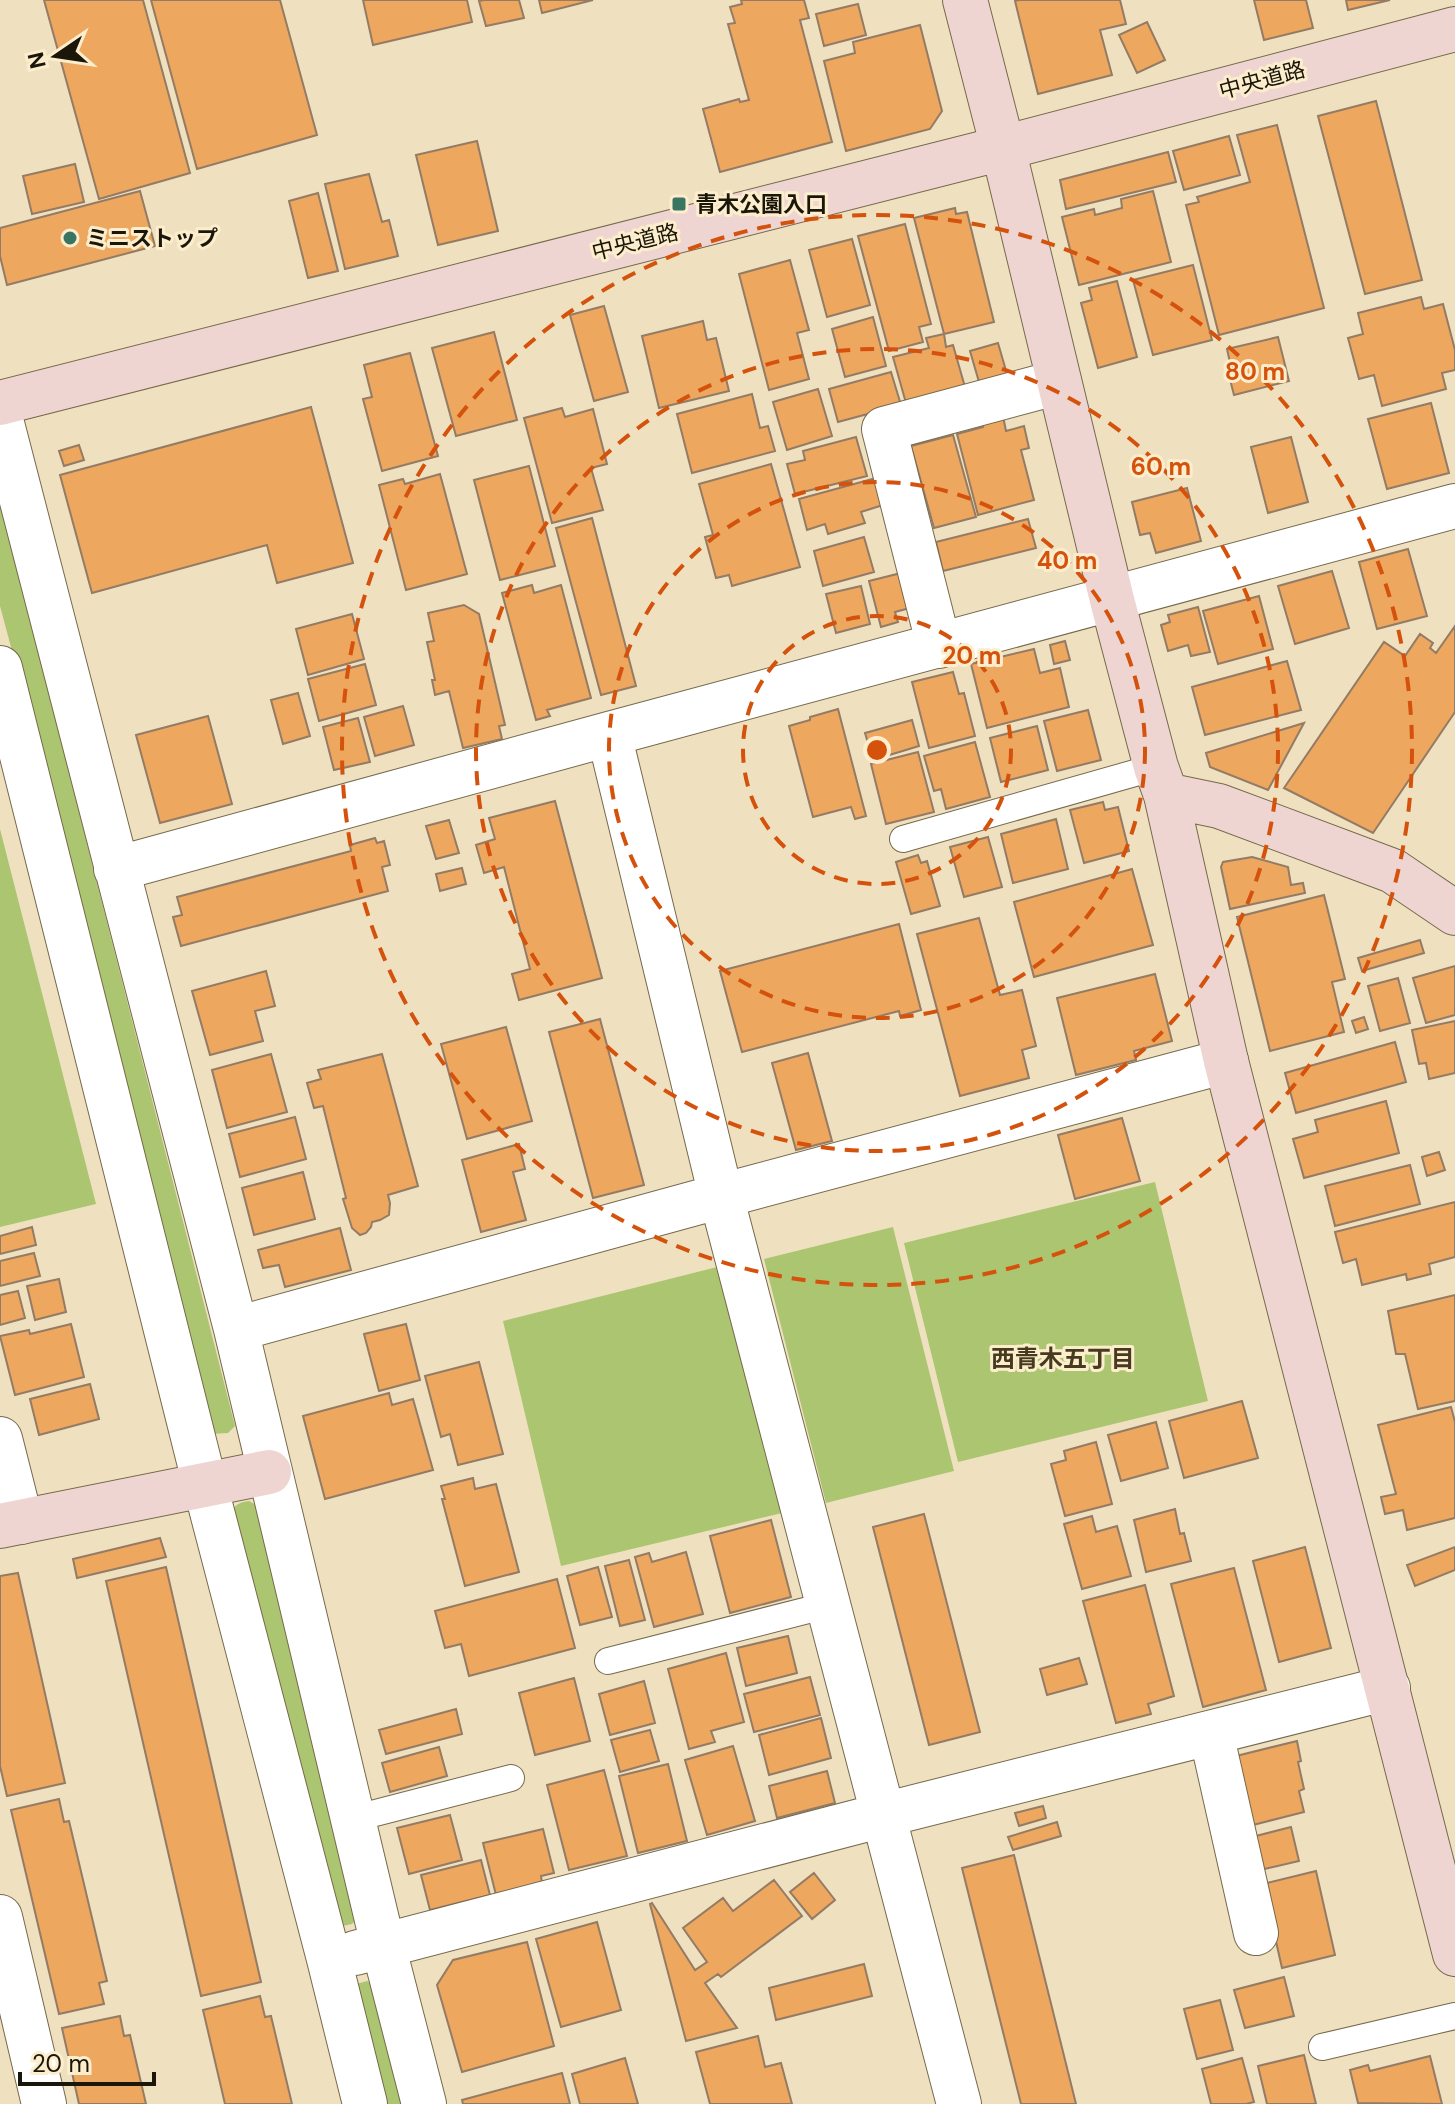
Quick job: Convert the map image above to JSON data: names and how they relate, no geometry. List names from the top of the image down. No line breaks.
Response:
{"streets":{"street":["中央道路"]},"districts":["西青木五丁目"],"places":{"transit":["青木公園入口"],"other":["ミニストップ"]},"scale_bar":"20 m","north":"left","rings":["80 m","60 m","40 m","20 m"]}
